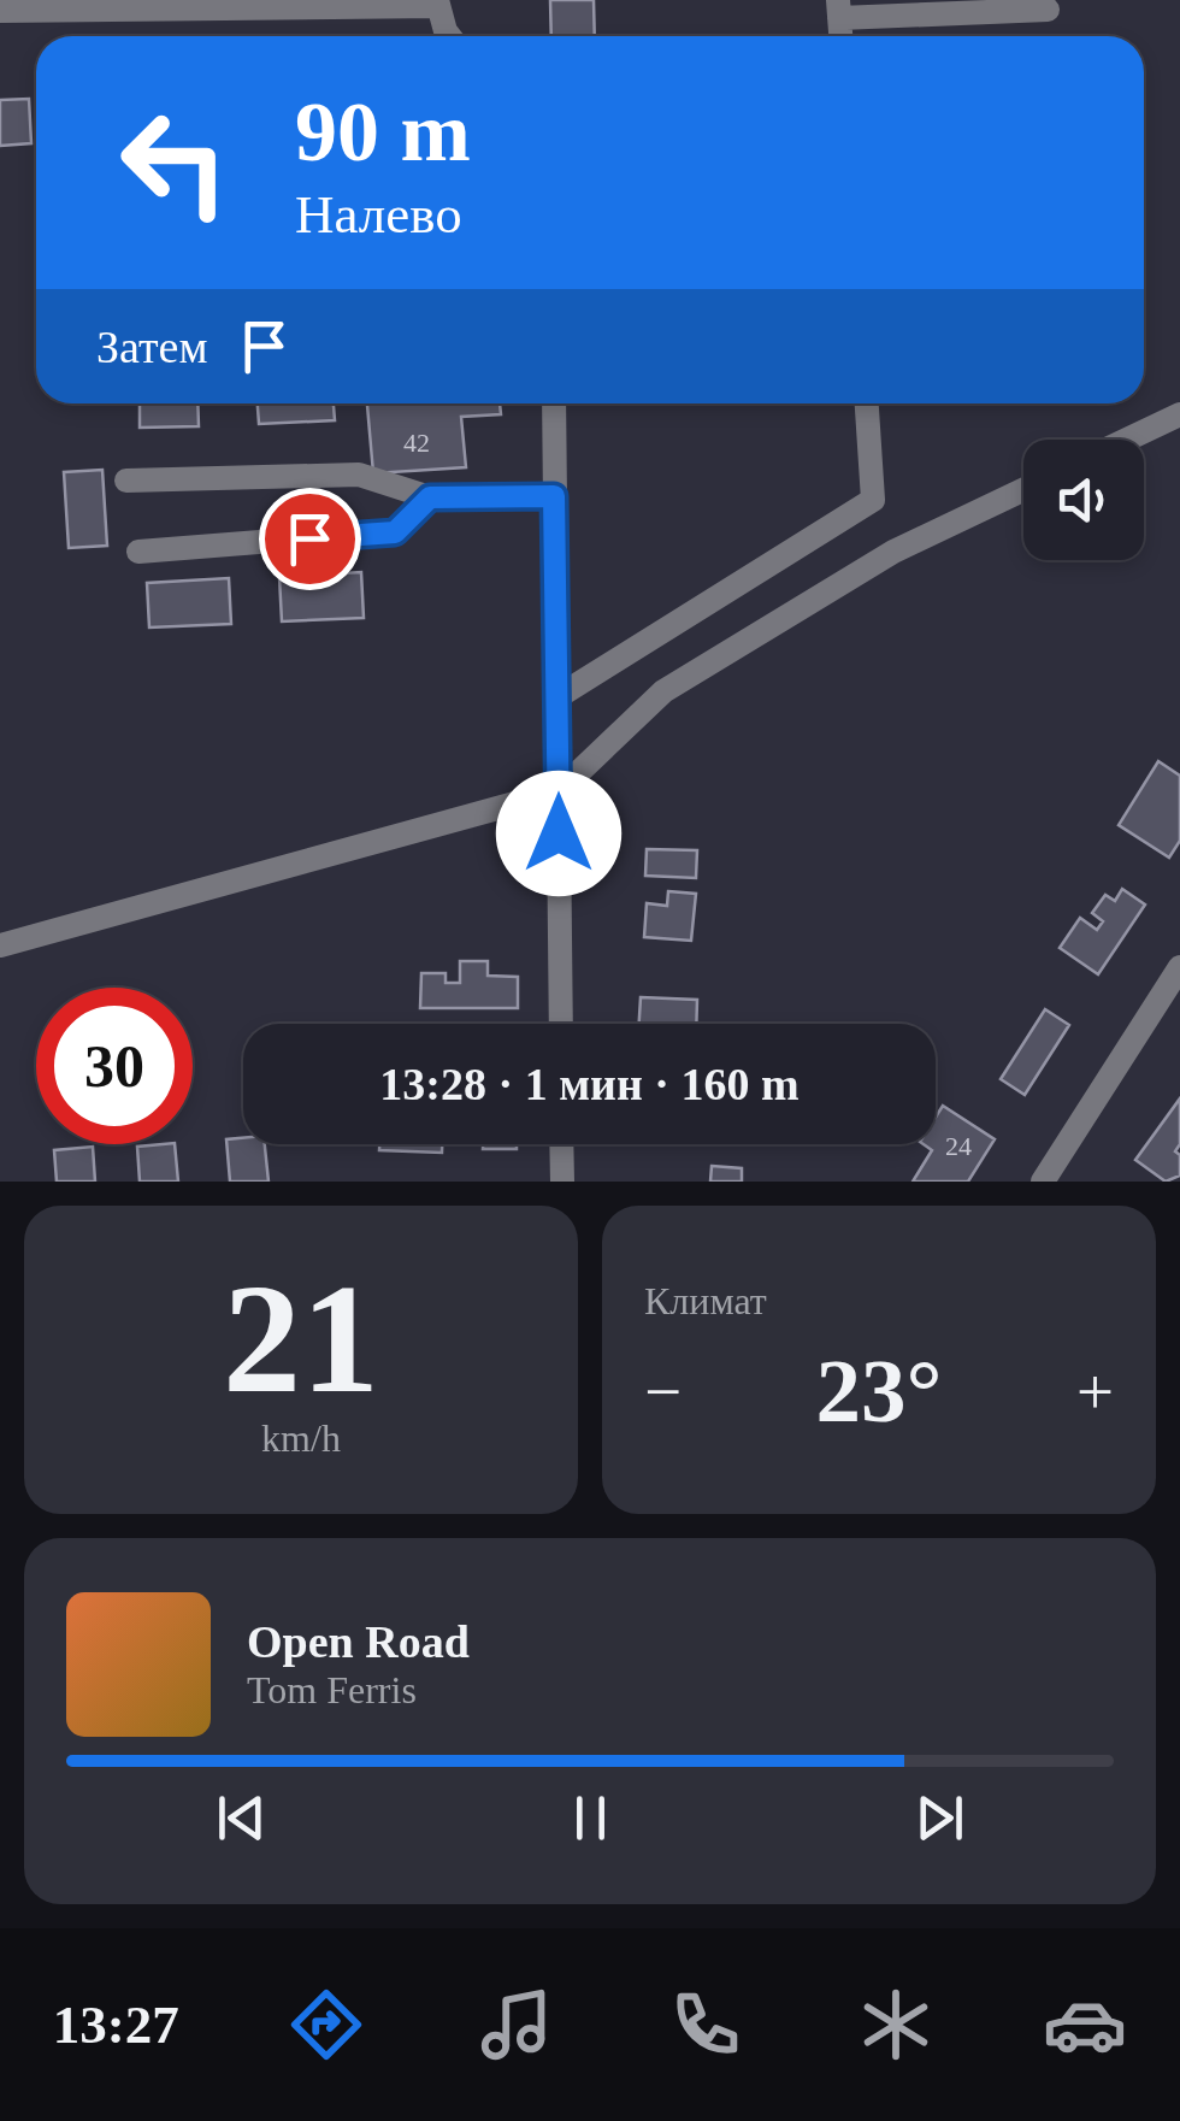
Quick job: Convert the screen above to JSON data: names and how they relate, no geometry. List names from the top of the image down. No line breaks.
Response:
{"house_numbers":["42","24"],"page":{"turn":["90 m","Налево"],"then":"Затем","limit":"30","trip":"13:28 · 1 мин · 160 m","tile":[["21","km/h"],"Климат"],"heat":["−","23°","+"],"song":["Open Road","Tom Ferris"],"tabs":"13:27"}}
